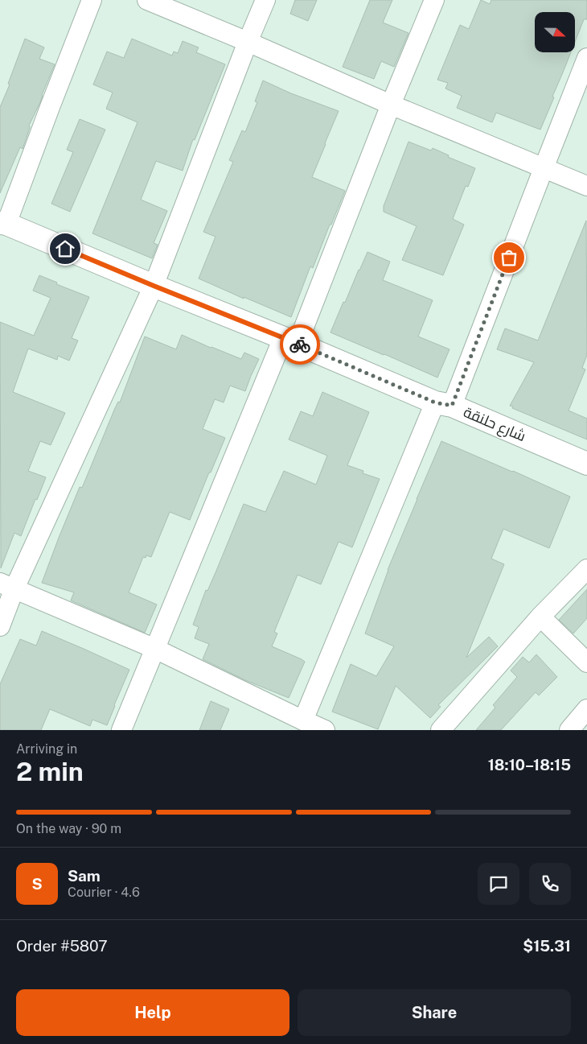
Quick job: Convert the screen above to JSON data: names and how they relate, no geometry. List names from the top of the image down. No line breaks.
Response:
{"streets":{"street":["شارع حلنقة"]},"north":"right","page":{"heading":["2 min","Arriving in","18:10–18:15"],"panel":["Sam","Courier · 4.6","Order #5807","$15.31"],"bar":"On the way · 90 m","round":"S","buttons":["Help","Share"]}}
